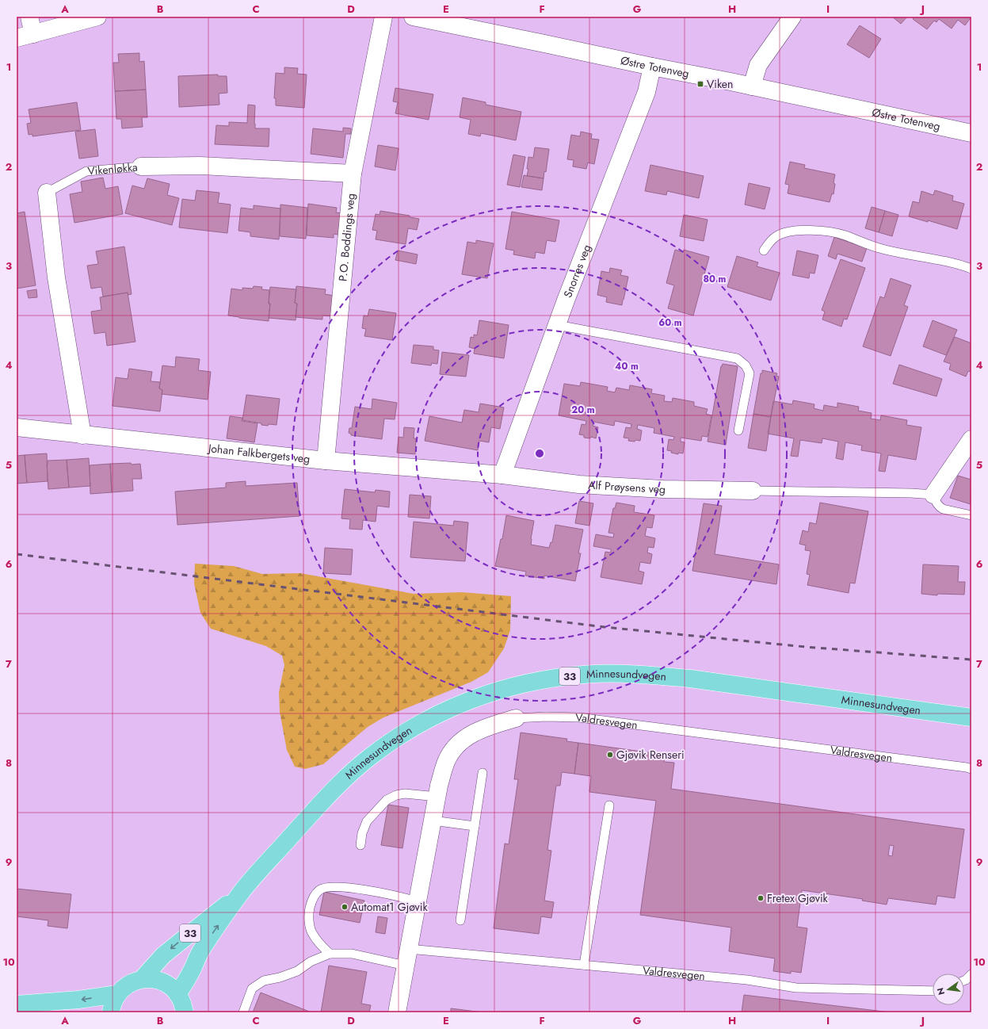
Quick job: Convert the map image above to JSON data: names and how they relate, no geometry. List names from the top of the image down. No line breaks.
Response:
{"streets":{"main road":["33","Minnesundvegen"],"street":["Østre Totenveg","Vikenløkka","P.O. Boddings veg","Snorres veg","Johan Falkbergets veg","Alf Prøysens veg","Valdresvegen"]},"crossings":[["Østre Totenveg","Snorres veg"],["Vikenløkka","P.O. Boddings veg"],["Vikenløkka","Johan Falkbergets veg"],["P.O. Boddings veg","Johan Falkbergets veg"],["Snorres veg","Johan Falkbergets veg"],["Snorres veg","Alf Prøysens veg"],["Johan Falkbergets veg","Alf Prøysens veg"]],"places":{"transit":["Viken"],"other":["Gjøvik Renseri","Fretex Gjøvik","Automat1 Gjøvik"]},"north":"left","grid":{"columns":["A","B","C","D","E","F","G","H","I","J"],"rows":["1","2","3","4","5","6","7","8","9","10"]},"rings":["80 m","60 m","40 m","20 m"]}
